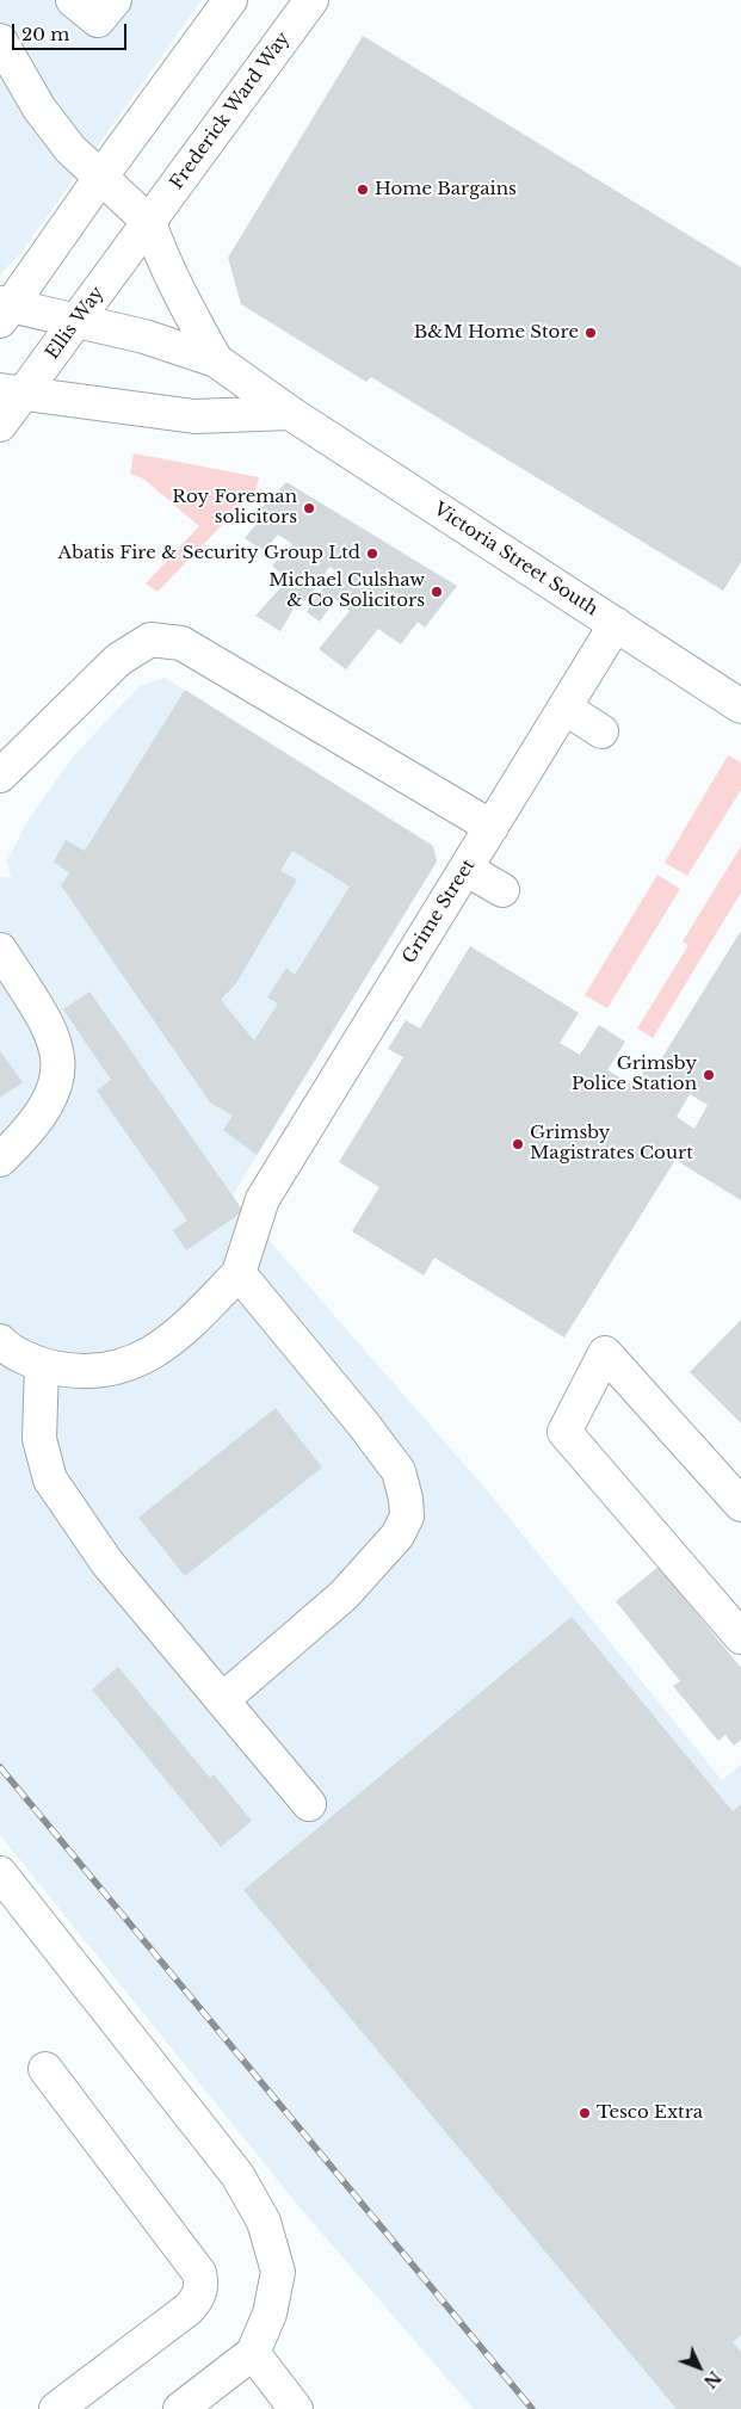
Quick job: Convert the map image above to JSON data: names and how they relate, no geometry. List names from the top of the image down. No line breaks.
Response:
{"streets":{"main road":["Frederick Ward Way","Ellis Way","Victoria Street South","Grime Street"]},"crossings":[["Frederick Ward Way","Ellis Way"],["Ellis Way","Victoria Street South"],["Victoria Street South","Grime Street"]],"places":["Home Bargains","B&M Home Store","Roy Foreman solicitors","Abatis Fire & Security Group Ltd","Michael Culshaw & Co Solicitors","Grimsby Police Station","Grimsby Magistrates Court","Tesco Extra"],"scale_bar":"20 m","north":"bottom right"}
